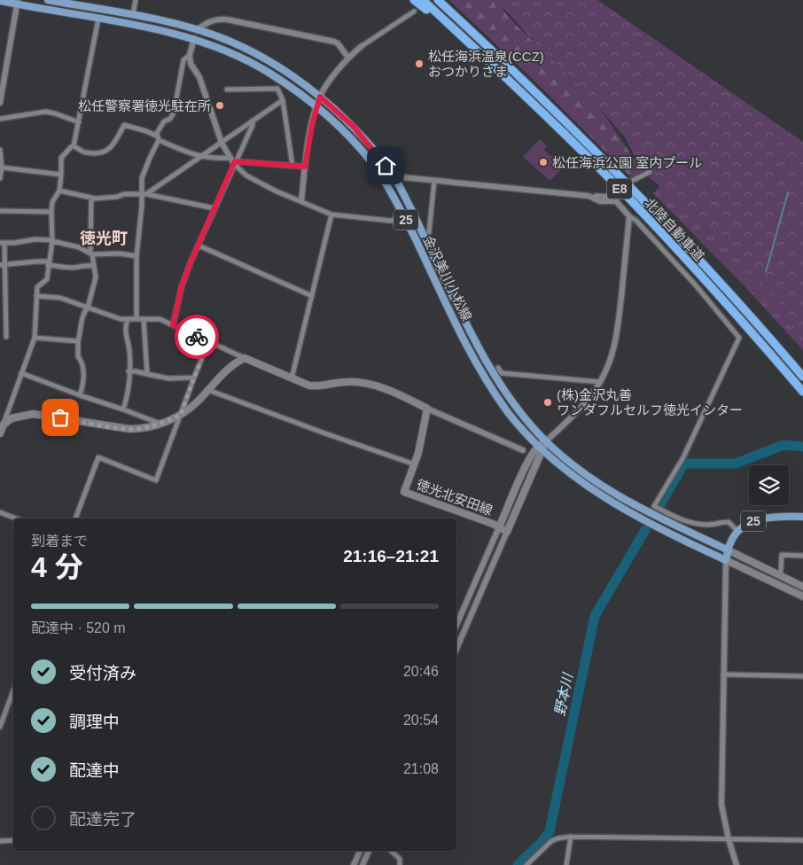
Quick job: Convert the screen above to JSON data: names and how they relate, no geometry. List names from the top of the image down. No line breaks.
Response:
{"streets":{"highway":["E8","北陸自動車道"],"main road":["25","金沢美川小松線","徳光北安田線"]},"crossings":[["25","金沢美川小松線"],["金沢美川小松線","徳光北安田線"]],"districts":["徳光町"],"water":["野本川"],"places":["松任海浜温泉(CCZ) おつかりさま","松任警察署徳光駐在所","松任海浜公園 室内プール","(株)金沢丸善 ワンダフルセルフ徳光インター"],"page":{"heading":["4 分","到着まで","21:16–21:21"],"bar":"配達中 · 520 m","list":[["受付済み","20:46"],["調理中","20:54"],["配達中","21:08"],"配達完了"]}}
